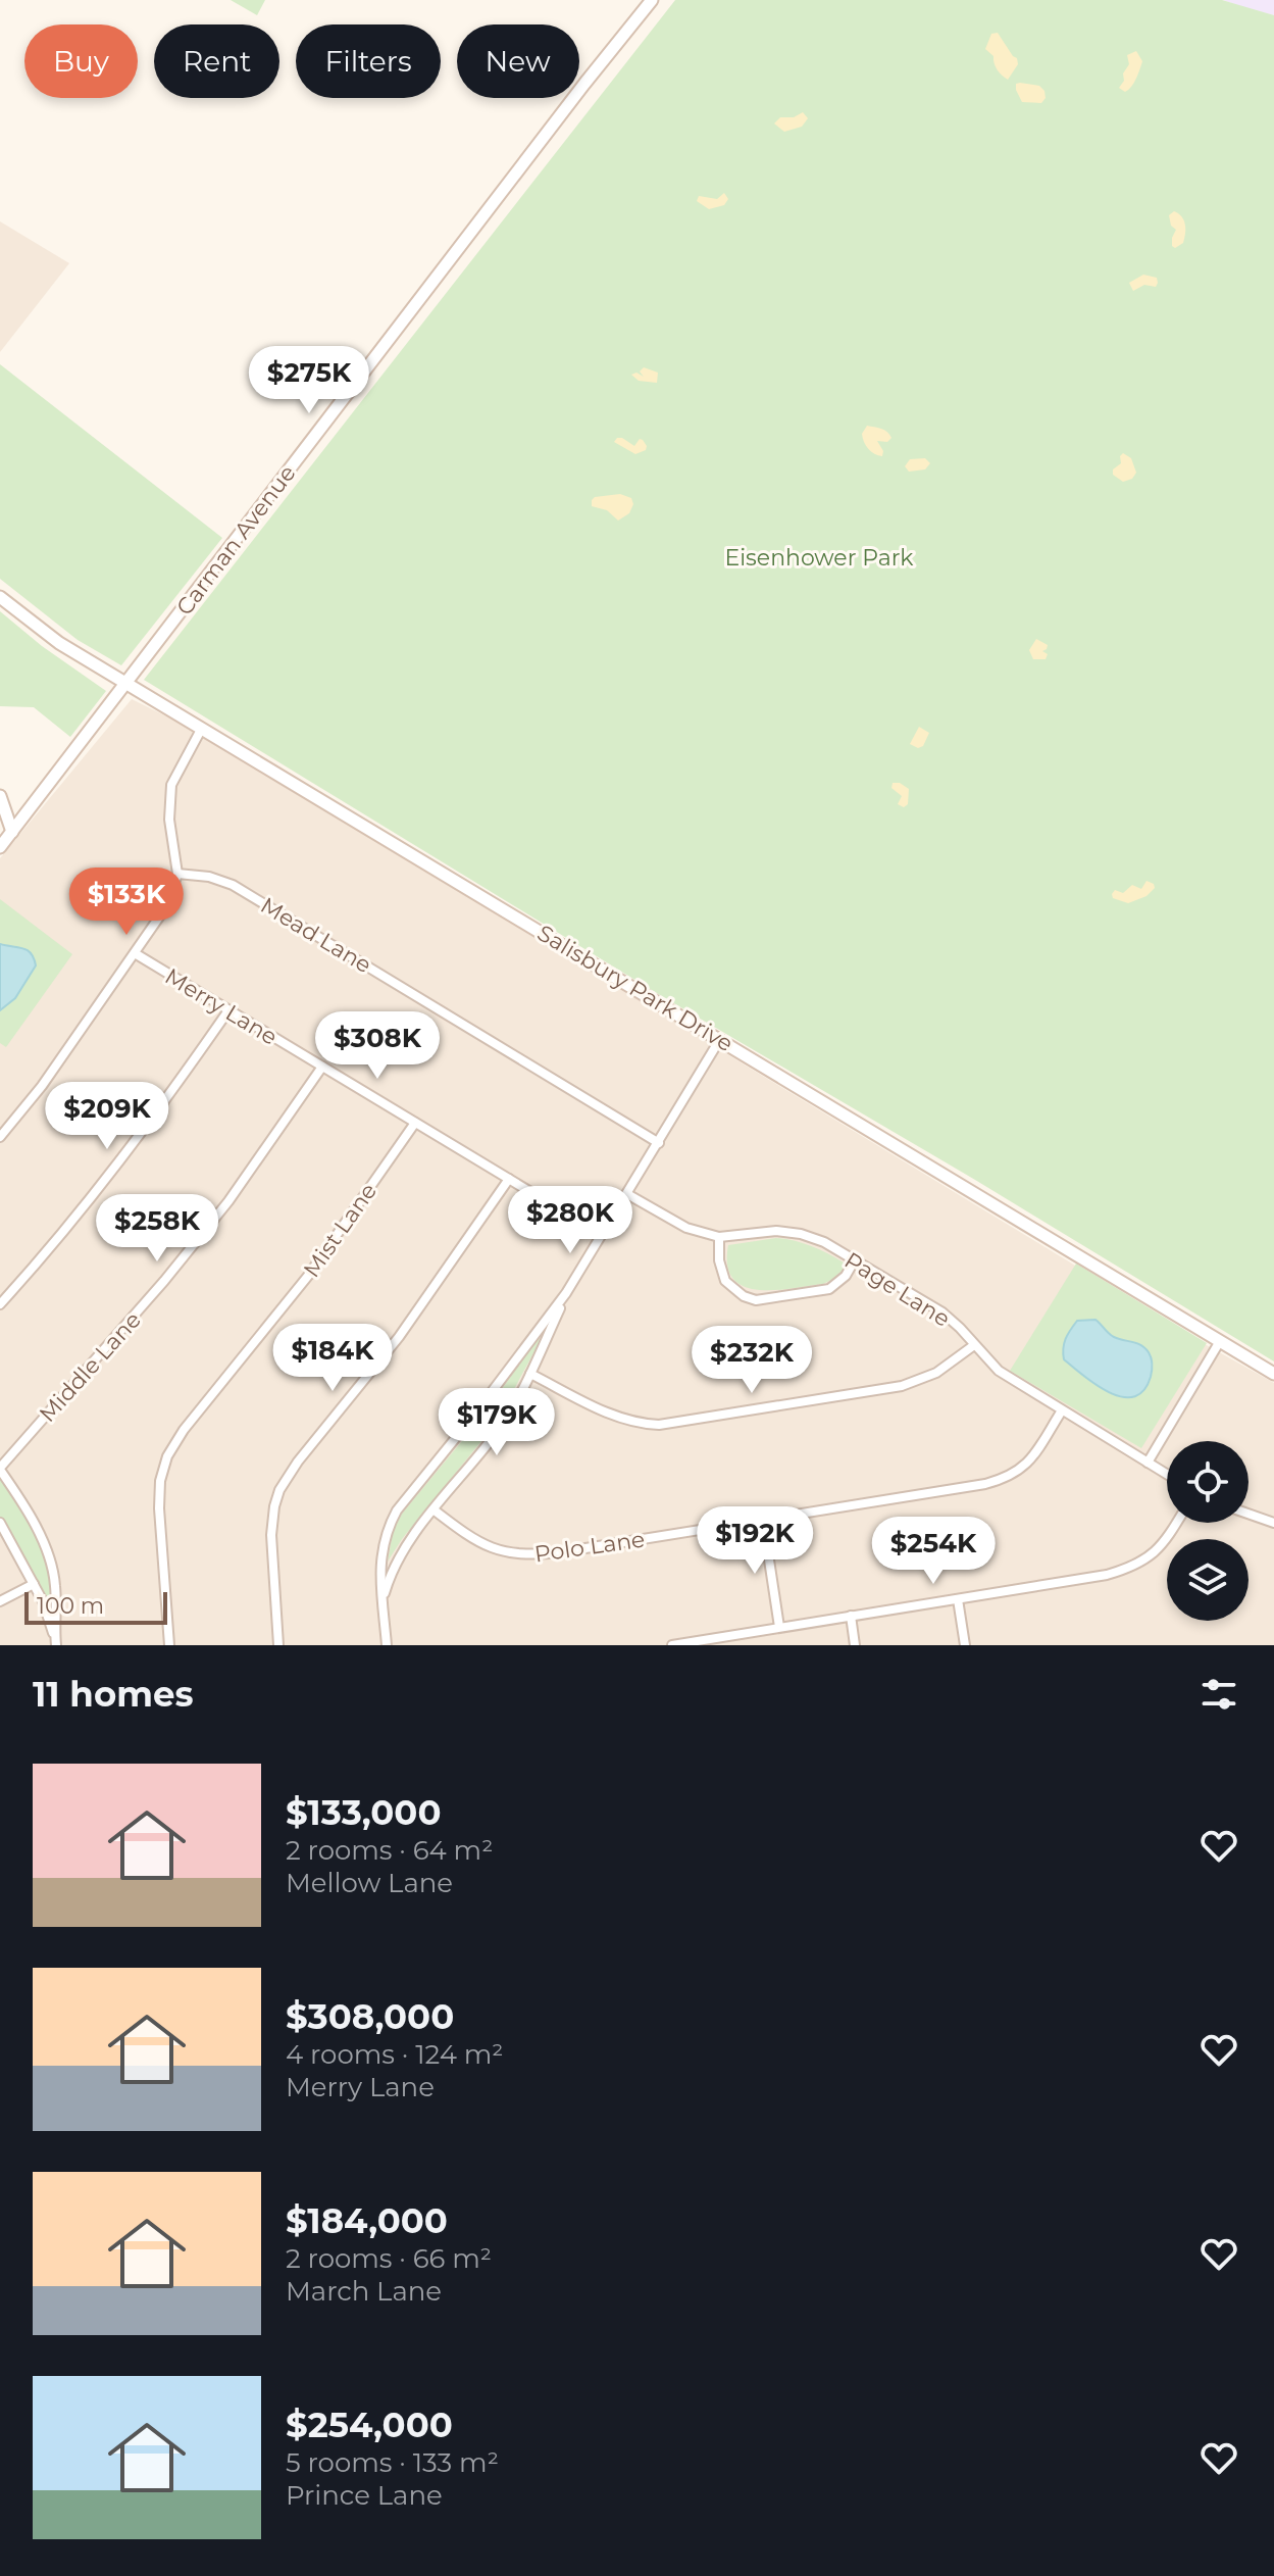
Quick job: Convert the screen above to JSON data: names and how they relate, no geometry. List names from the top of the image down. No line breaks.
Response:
{"streets":{"main road":["Carman Avenue","Salisbury Park Drive"],"street":["Mead Lane","Merry Lane","Mist Lane","Page Lane","Middle Lane","Polo Lane"]},"crossings":[["Carman Avenue","Salisbury Park Drive"],["Merry Lane","Mist Lane"],["Merry Lane","Middle Lane"],["Page Lane","Polo Lane"]],"parks":["Eisenhower Park"],"scale_bar":"100 m","page":{"chip":["Buy","Rent","Filters","New"],"price":["$275K","$133K","$308K","$209K","$280K","$258K","$184K","$232K","$179K","$192K","$254K"],"scale":"100 m","heading":"11 homes","list":[{"name":"$133,000","note":"2 rooms · 64 m² · Mellow Lane"},{"name":"$308,000","note":"4 rooms · 124 m² · Merry Lane"},{"name":"$184,000","note":"2 rooms · 66 m² · March Lane"},{"name":"$254,000","note":"5 rooms · 133 m² · Prince Lane"}]}}
